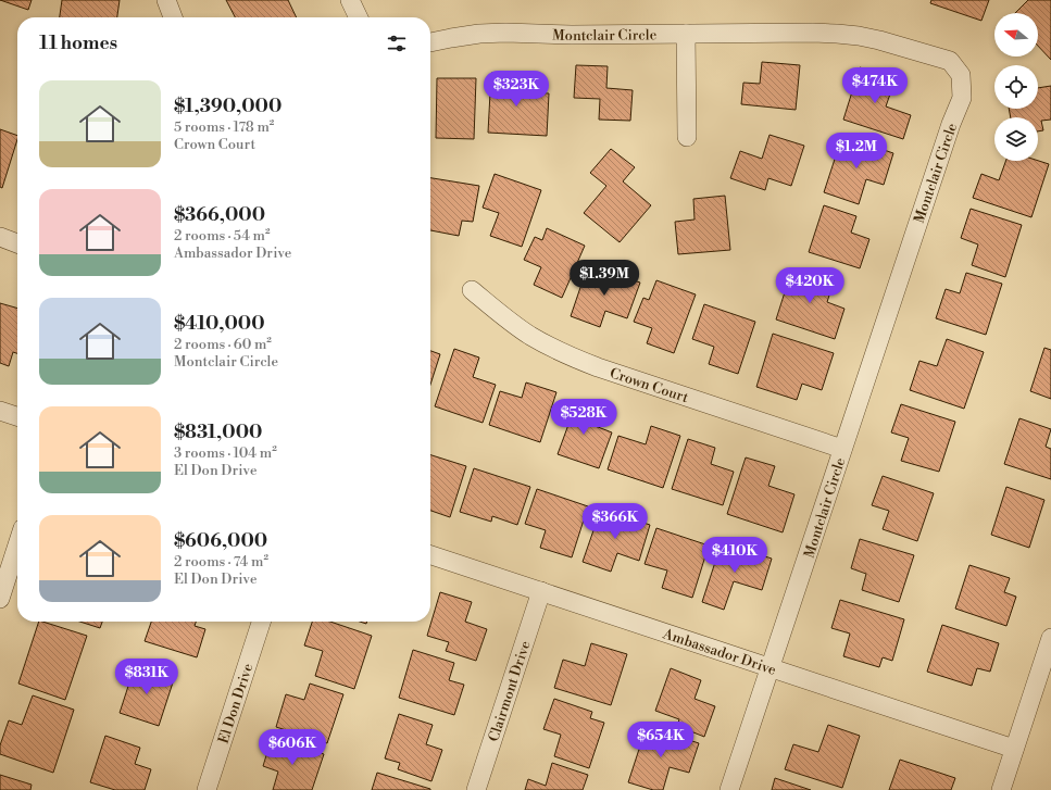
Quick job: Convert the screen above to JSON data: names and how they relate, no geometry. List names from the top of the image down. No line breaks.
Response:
{"streets":{"street":["Montclair Circle","Crown Court","Ambassador Drive","Clairmont Drive","El Don Drive"]},"crossings":[["Montclair Circle","Crown Court"],["Montclair Circle","Ambassador Drive"],["Ambassador Drive","Clairmont Drive"]],"north":"left","page":{"heading":"11 homes","price":["$474K","$323K","$1.2M","$1.39M","$420K","$528K","$366K","$410K","$831K","$654K","$606K"],"list":[{"name":"$1,390,000","note":"5 rooms · 178 m² · Crown Court"},{"name":"$366,000","note":"2 rooms · 54 m² · Ambassador Drive"},{"name":"$410,000","note":"2 rooms · 60 m² · Montclair Circle"},{"name":"$831,000","note":"3 rooms · 104 m² · El Don Drive"},{"name":"$606,000","note":"2 rooms · 74 m² · El Don Drive"}]}}
